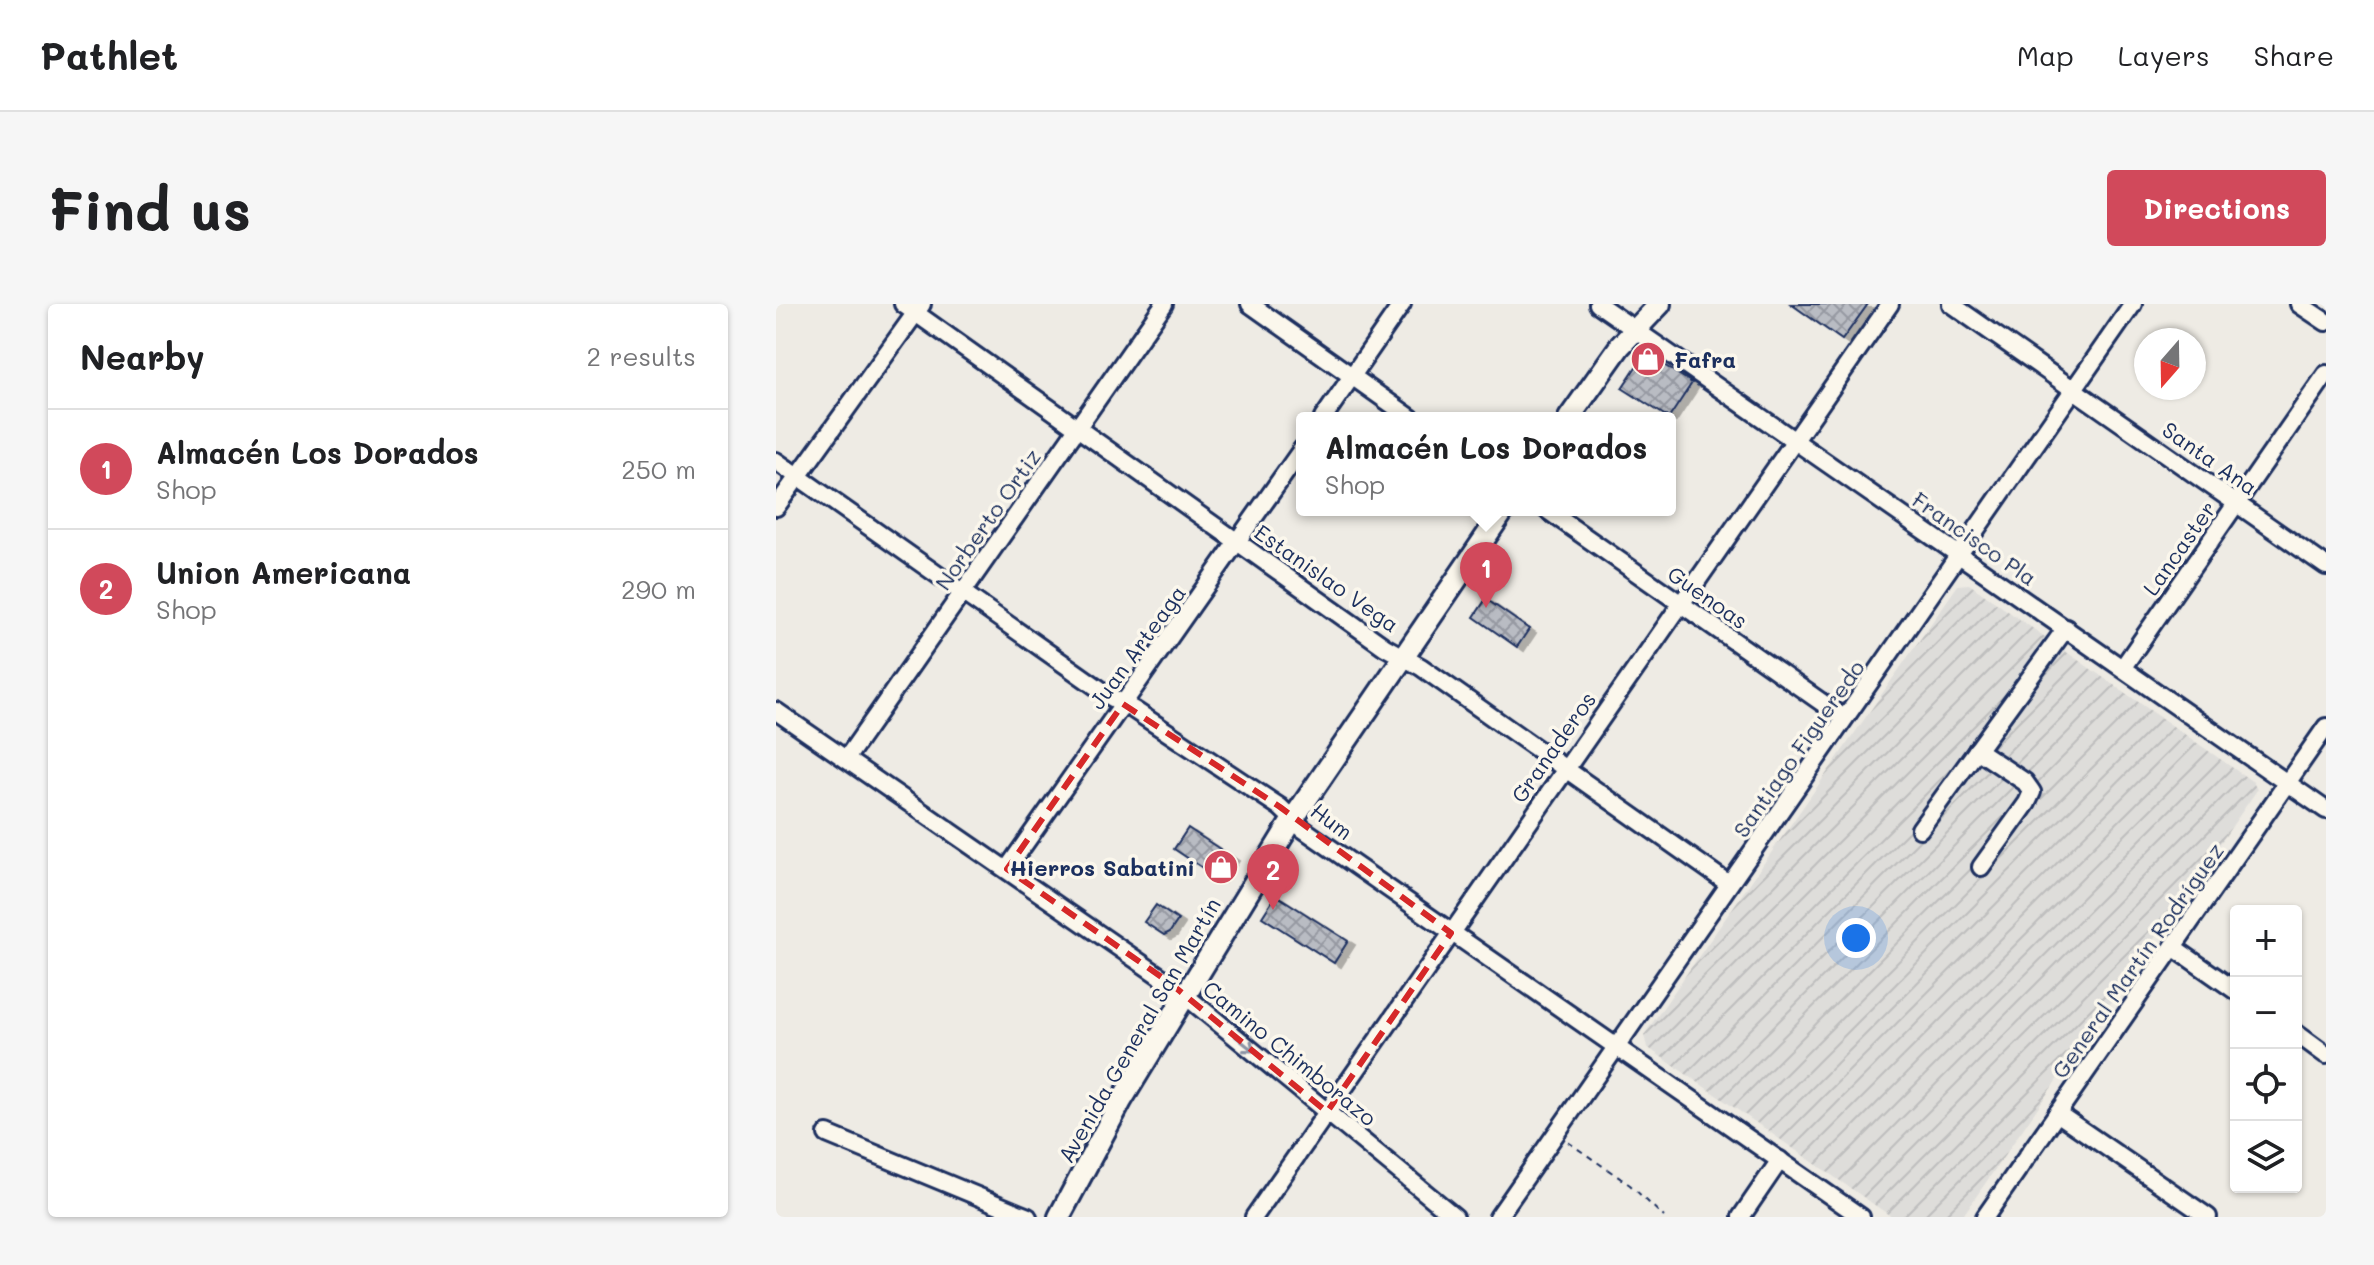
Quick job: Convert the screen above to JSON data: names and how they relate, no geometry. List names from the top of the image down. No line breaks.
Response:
{"streets":{"main road":["Avenida General San Martín"],"street":["Santa Ana","Norberto Ortiz","Francisco Pla","Lancaster","Estanislao Vega","Guenoas","Juan Arteaga","Granaderos","Santiago Figueredo","Hum","General Martín Rodríguez","Camino Chimborazo"]},"crossings":[["Santa Ana","Lancaster"],["Santa Ana","Santiago Figueredo"],["Norberto Ortiz","Estanislao Vega"],["Norberto Ortiz","Hum"],["Norberto Ortiz","Camino Chimborazo"],["Francisco Pla","Lancaster"],["Francisco Pla","Granaderos"],["Francisco Pla","Santiago Figueredo"],["Francisco Pla","General Martín Rodríguez"],["Estanislao Vega","Juan Arteaga"],["Estanislao Vega","Granaderos"],["Estanislao Vega","Santiago Figueredo"],["Estanislao Vega","Avenida General San Martín"],["Guenoas","Granaderos"],["Guenoas","Santiago Figueredo"],["Juan Arteaga","Hum"],["Juan Arteaga","Camino Chimborazo"],["Granaderos","Hum"],["Granaderos","Camino Chimborazo"],["Santiago Figueredo","Hum"],["Hum","Avenida General San Martín"],["Avenida General San Martín","Camino Chimborazo"]],"places":{"shop":["Fafra","Hierros Sabatini"]},"north":"bottom","page":{"header":"Pathlet","nav":["Map","Layers","Share"],"buttons":"Directions","title":"Find us","heading":["Nearby","2 results"],"list":[{"mark":"1","name":"Almacén Los Dorados","note":"Shop","value":"250 m"},{"mark":"2","name":"Union Americana","note":"Shop","value":"290 m"}],"popup":["Almacén Los Dorados","Shop"],"pins":["1","2"],"map_buttons":["+","−"]}}
